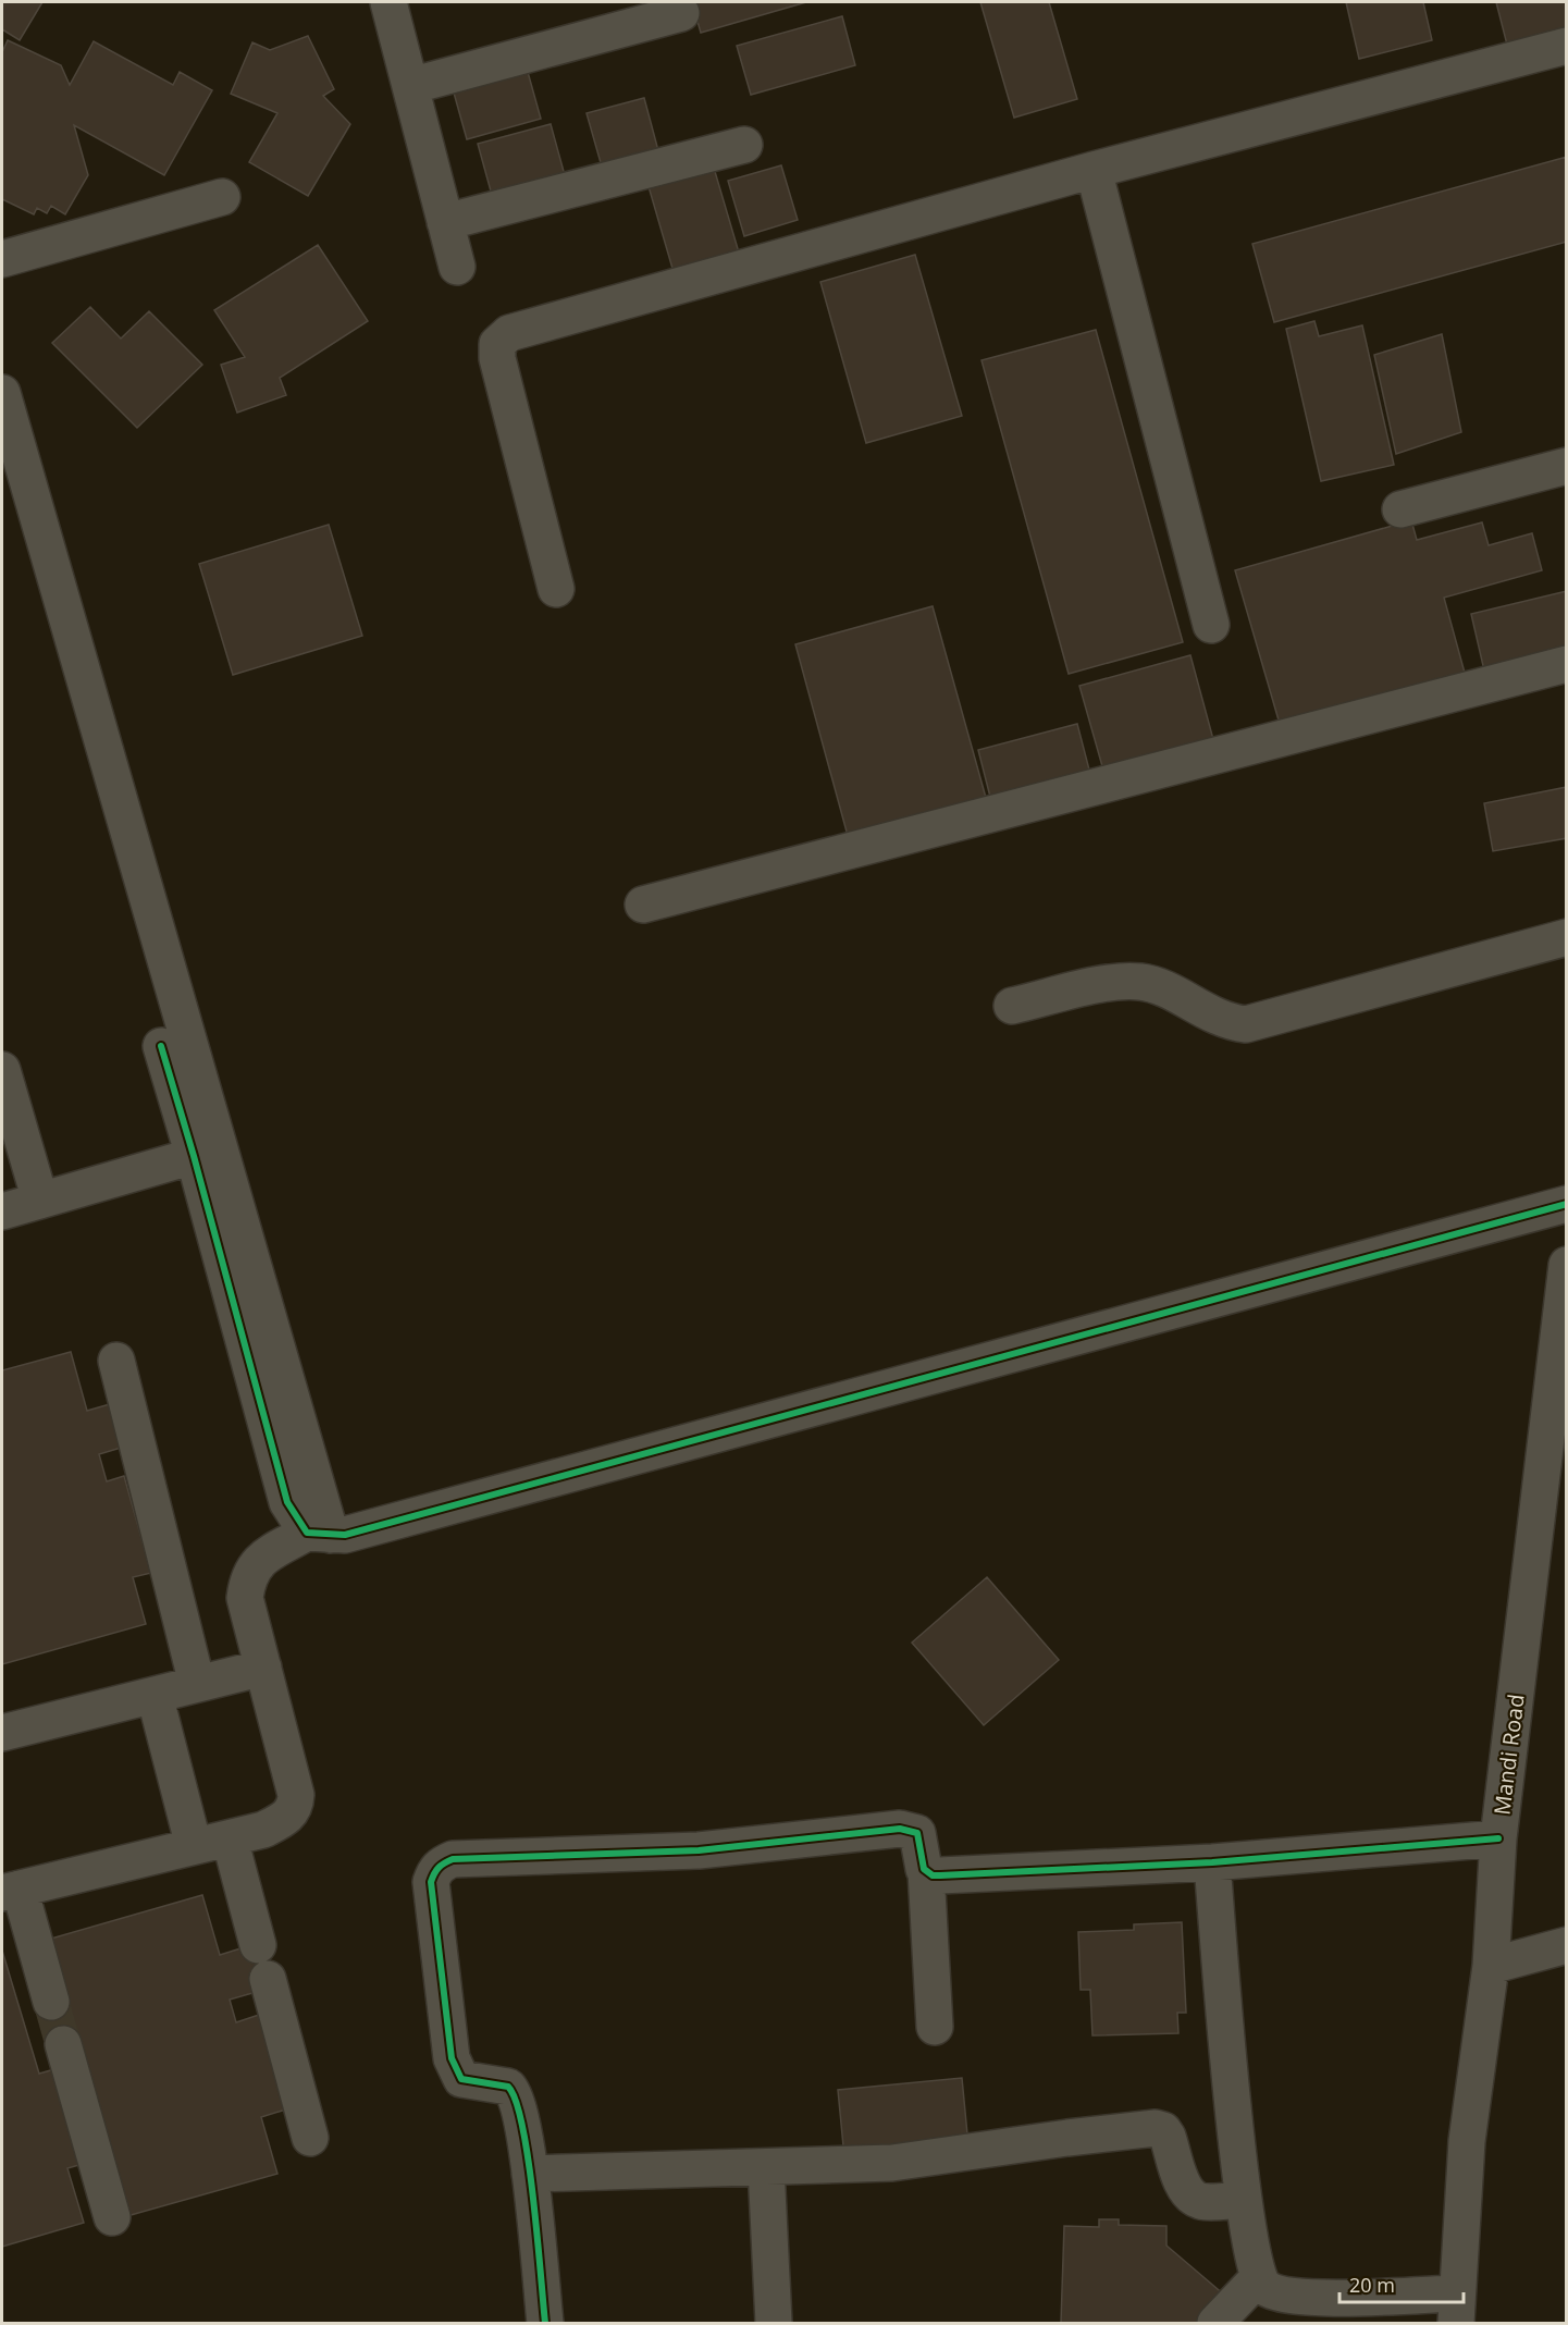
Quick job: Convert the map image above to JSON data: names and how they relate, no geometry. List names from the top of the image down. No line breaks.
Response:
{"streets":{"street":["Mandi Road"]},"scale_bar":"20 m"}
